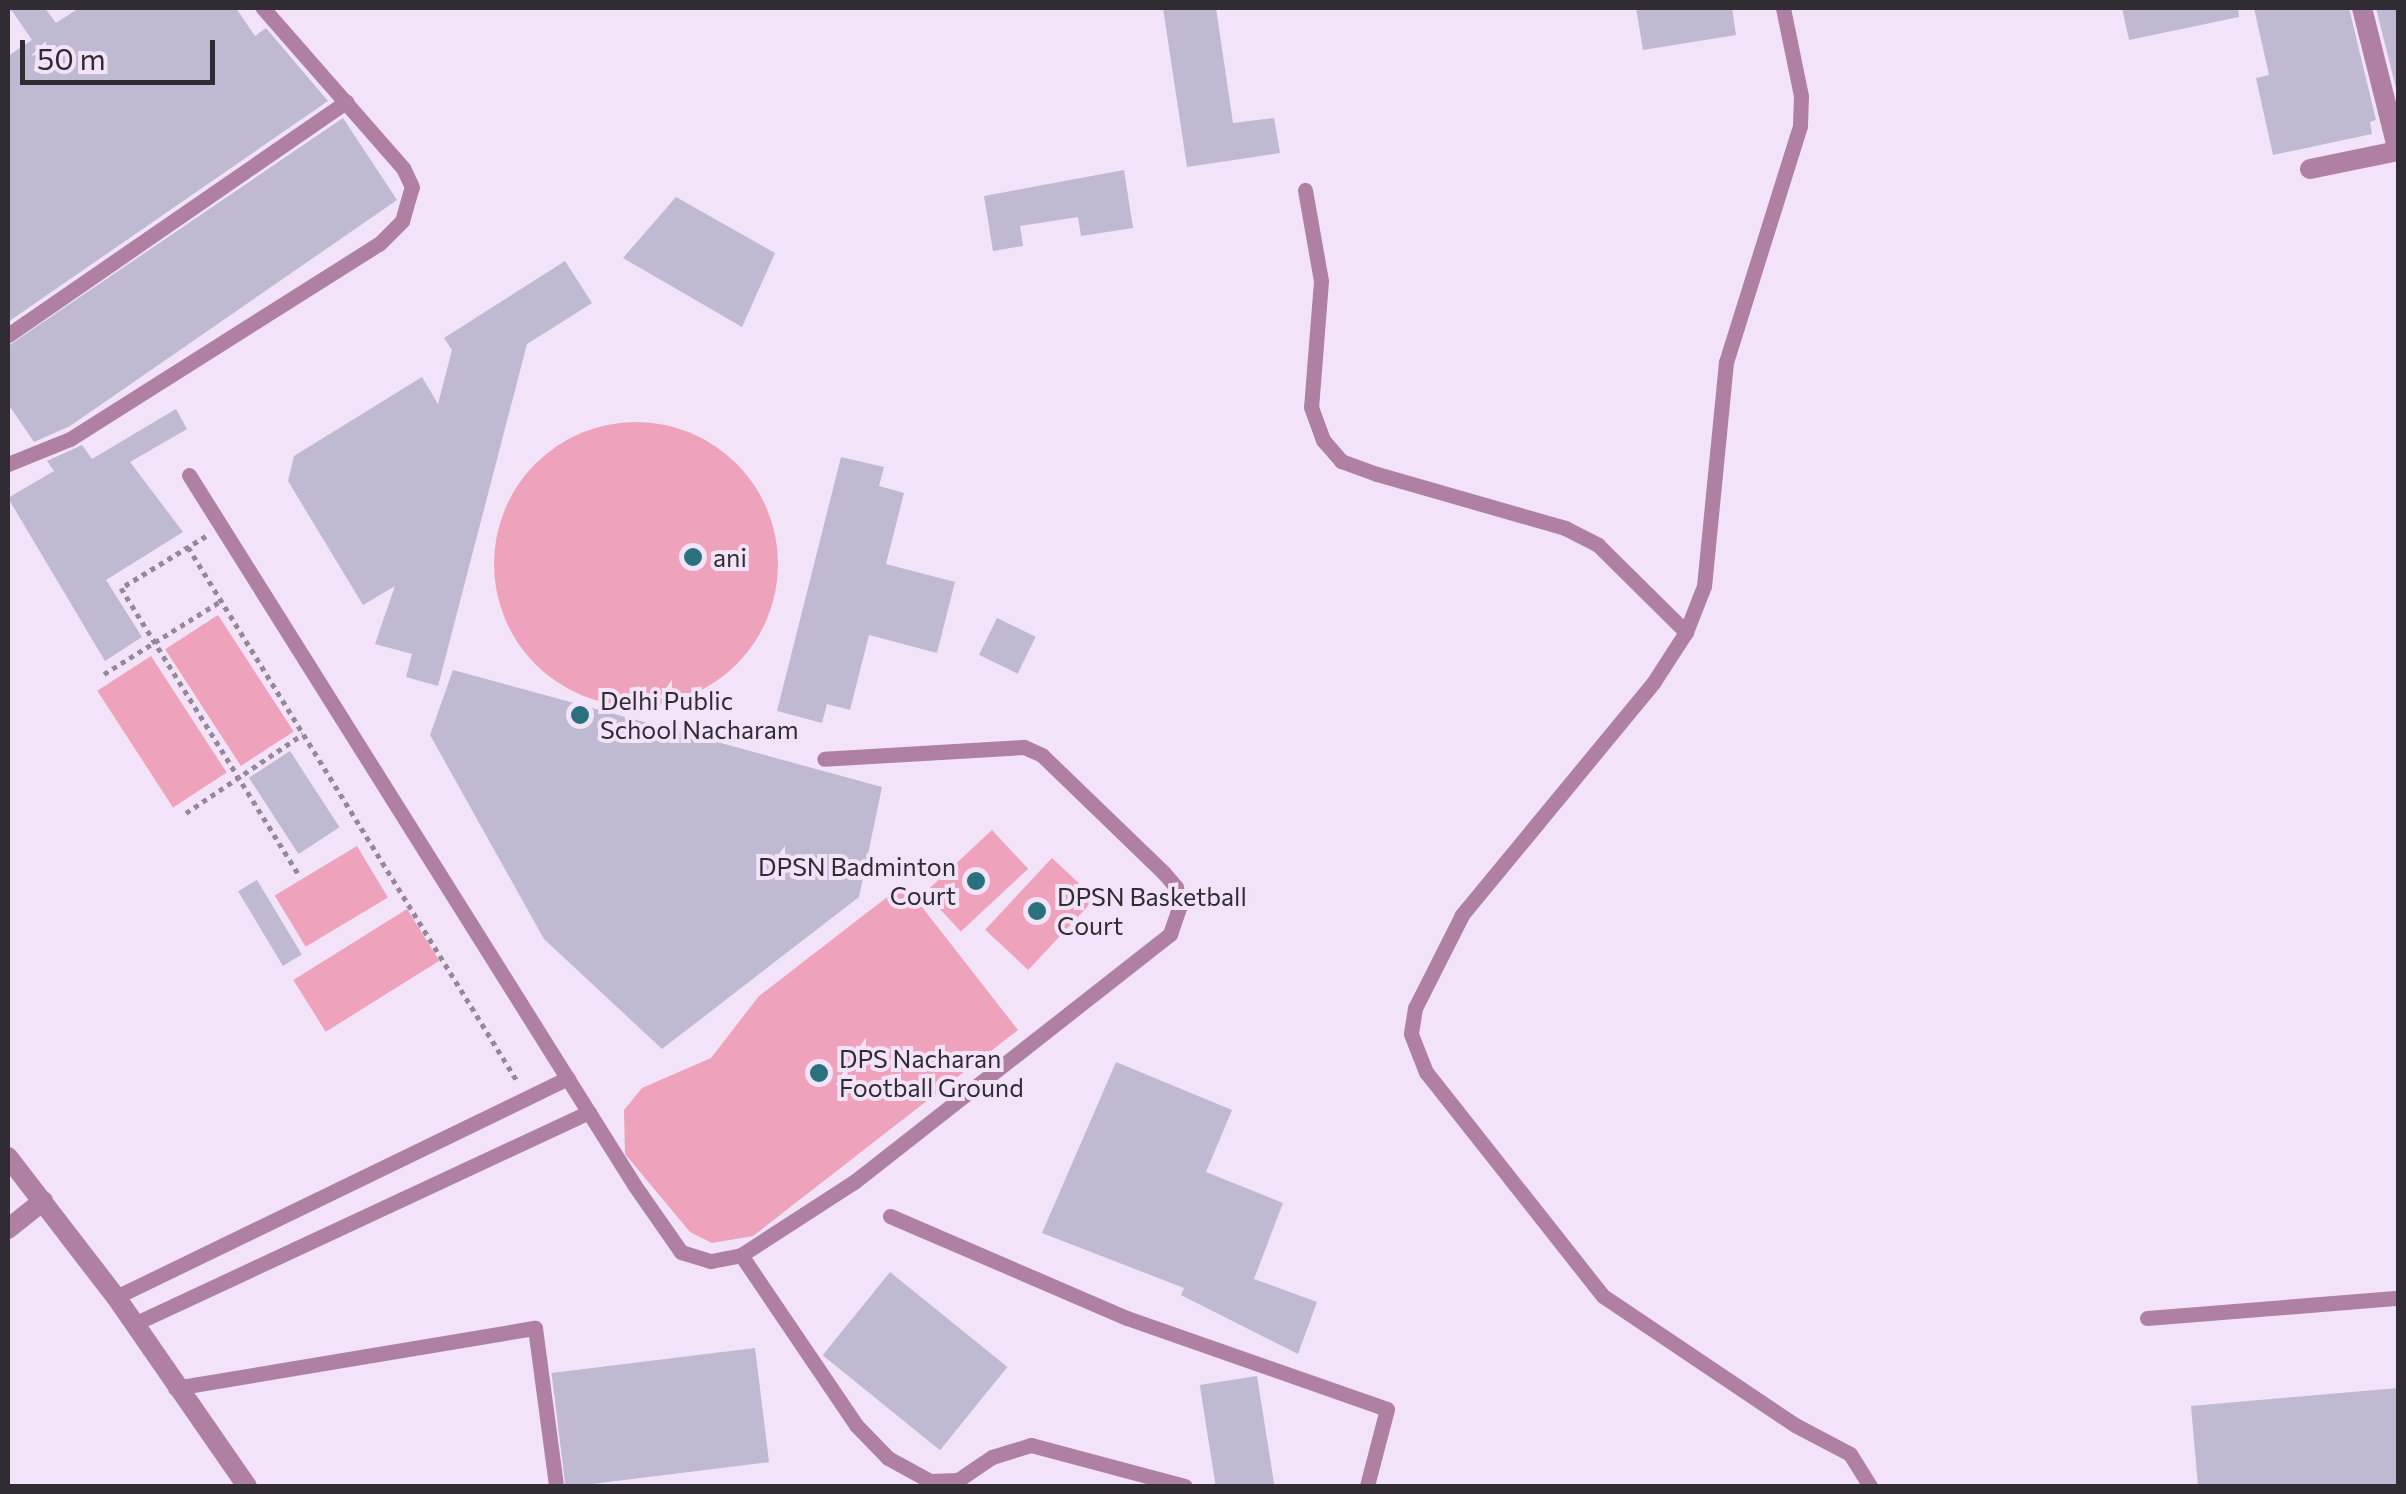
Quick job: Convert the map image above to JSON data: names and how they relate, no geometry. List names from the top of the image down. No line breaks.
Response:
{"places":["ani","Delhi Public School Nacharam","DPSN Badminton Court","DPSN Basketball Court","DPS Nacharan Football Ground"],"scale_bar":"50 m"}
